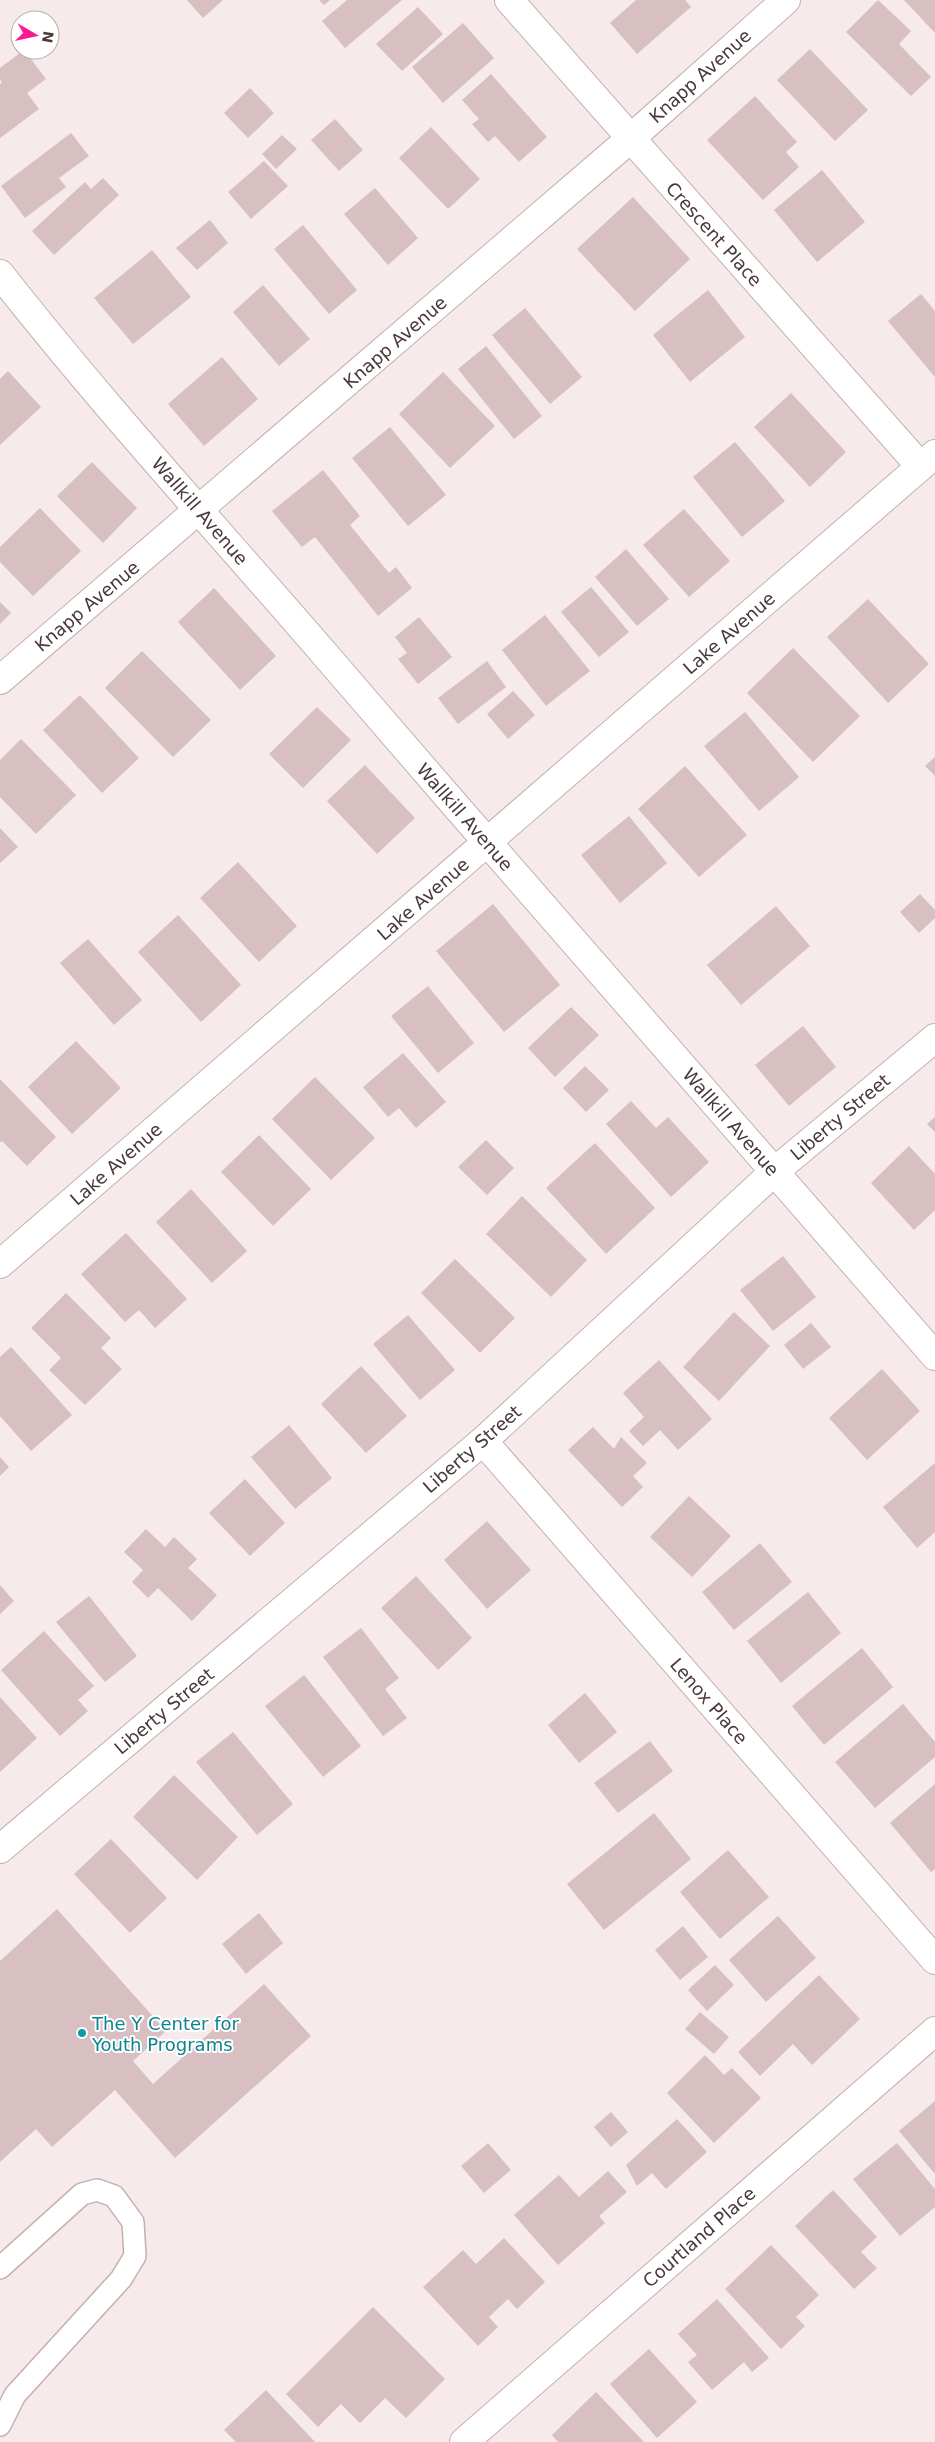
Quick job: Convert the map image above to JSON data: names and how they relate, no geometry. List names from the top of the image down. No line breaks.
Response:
{"streets":{"street":["Knapp Avenue","Crescent Place","Wallkill Avenue","Lake Avenue","Liberty Street","Lenox Place","Courtland Place"]},"crossings":[["Knapp Avenue","Crescent Place"],["Knapp Avenue","Wallkill Avenue"],["Crescent Place","Lake Avenue"],["Wallkill Avenue","Lake Avenue"],["Wallkill Avenue","Liberty Street"],["Liberty Street","Lenox Place"]],"places":["The Y Center for Youth Programs"],"north":"right"}
